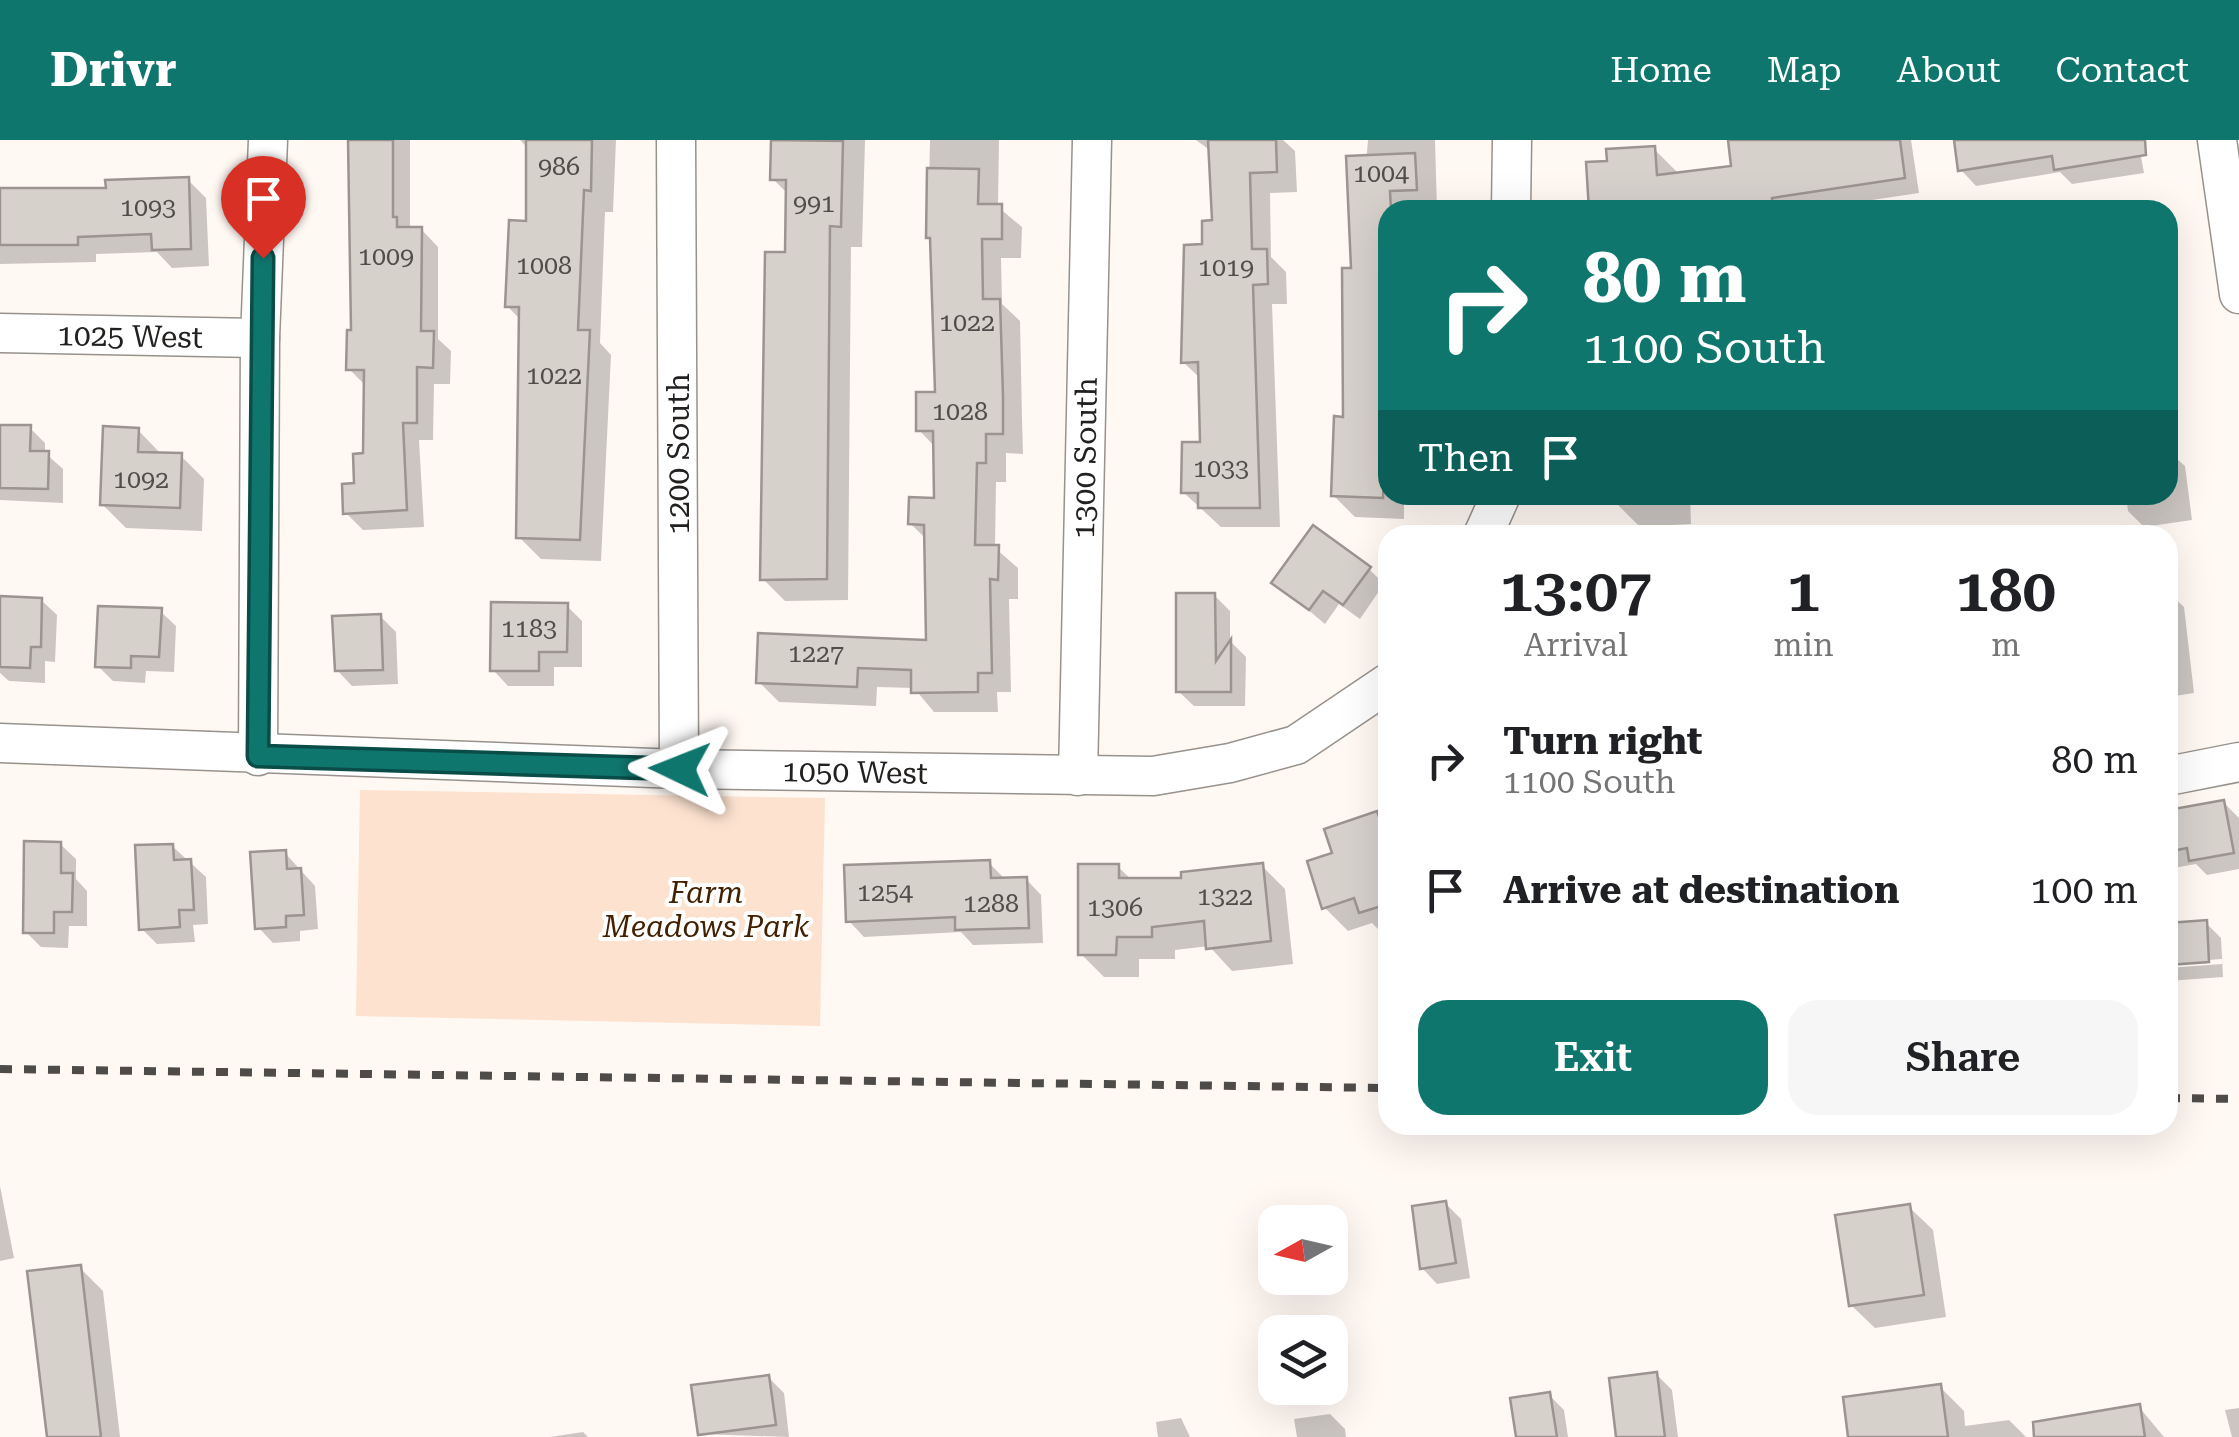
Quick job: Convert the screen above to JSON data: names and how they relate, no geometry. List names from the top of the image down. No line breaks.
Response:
{"streets":{"street":["1025 West","1200 South","1300 South","1050 West"]},"crossings":[["1200 South","1050 West"],["1300 South","1050 West"]],"parks":["Farm Meadows Park"],"house_numbers":["986","1004","991","1093","1009","1008","1019","1022","1022","1028","1033","1092","1183","1227","1254","1322","1288","1306"],"north":"left","page":{"header":"Drivr","nav":["Home","Map","About","Contact"],"turn":["80 m","1100 South"],"then":"Then","eta":["13:07","Arrival","1","min","180","m"],"list":[{"name":"Turn right","note":"1100 South","value":"80 m"},{"name":"Arrive at destination","value":"100 m"}],"buttons":["Exit","Share"]}}
